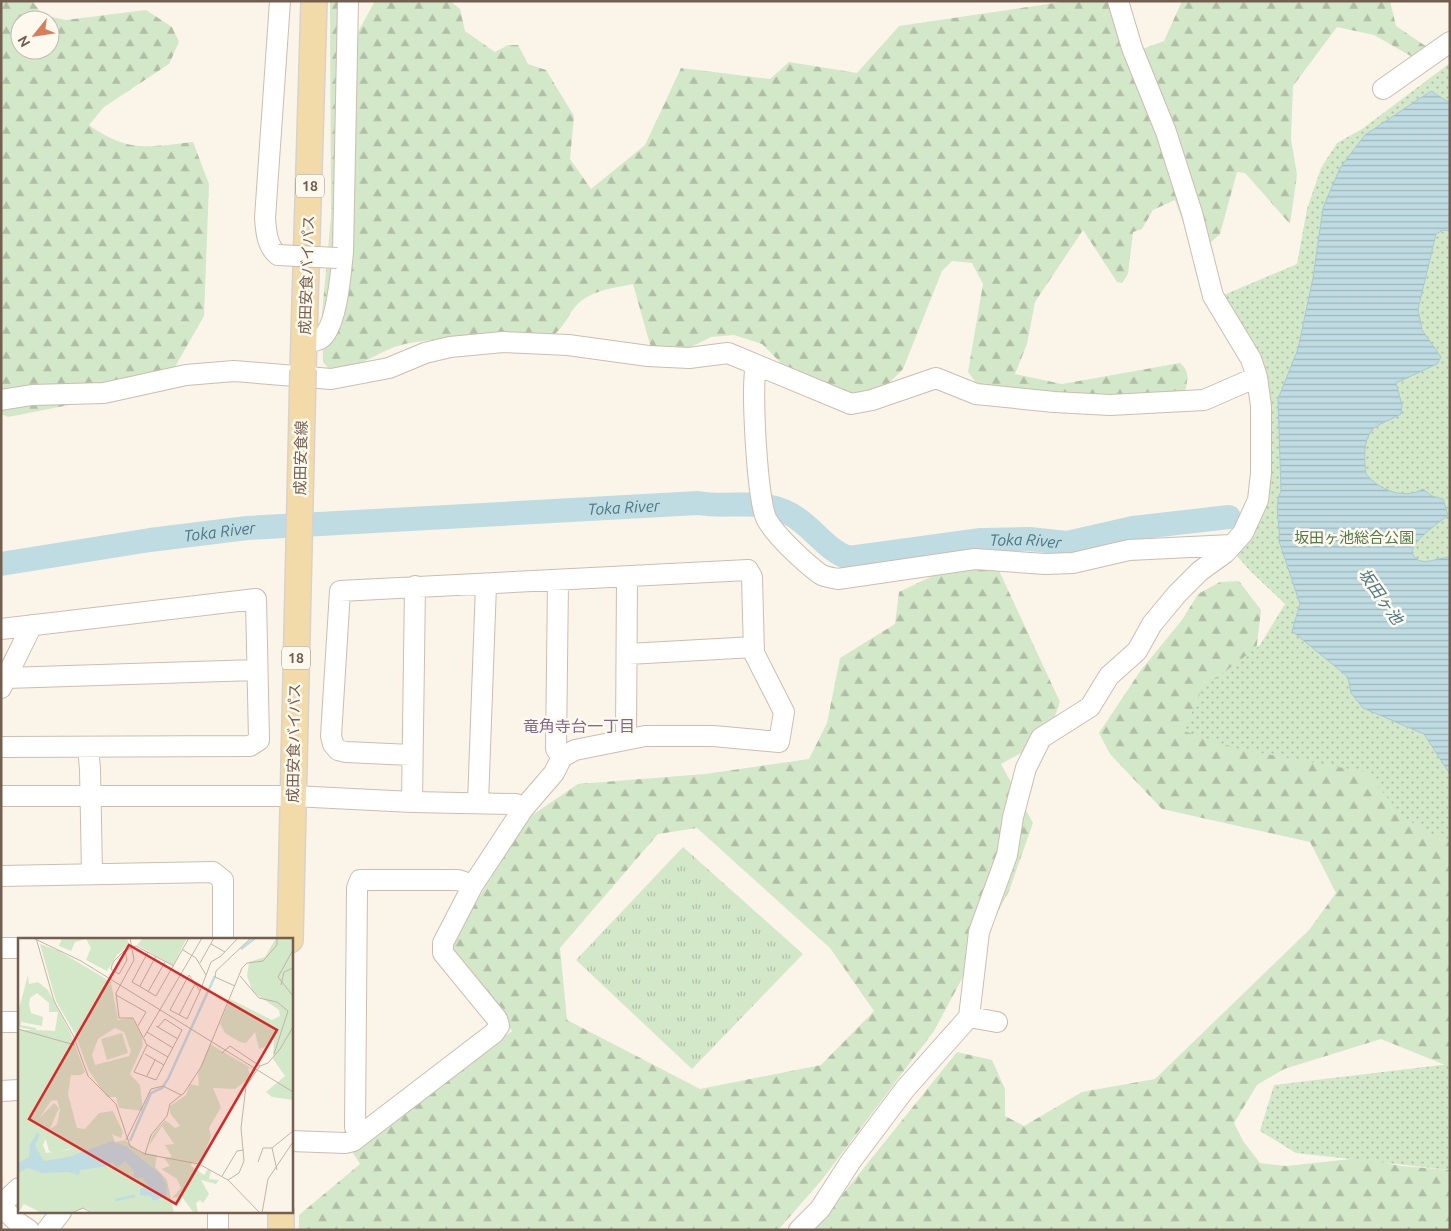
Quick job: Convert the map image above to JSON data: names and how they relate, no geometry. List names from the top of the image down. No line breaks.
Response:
{"streets":{"main road":["18","成田安食バイパス","成田安食線"]},"crossings":[["成田安食バイパス","成田安食線"]],"districts":["竜角寺台一丁目"],"water":["Toka River","坂田ヶ池"],"parks":["坂田ヶ池総合公園"],"north":"bottom left"}
